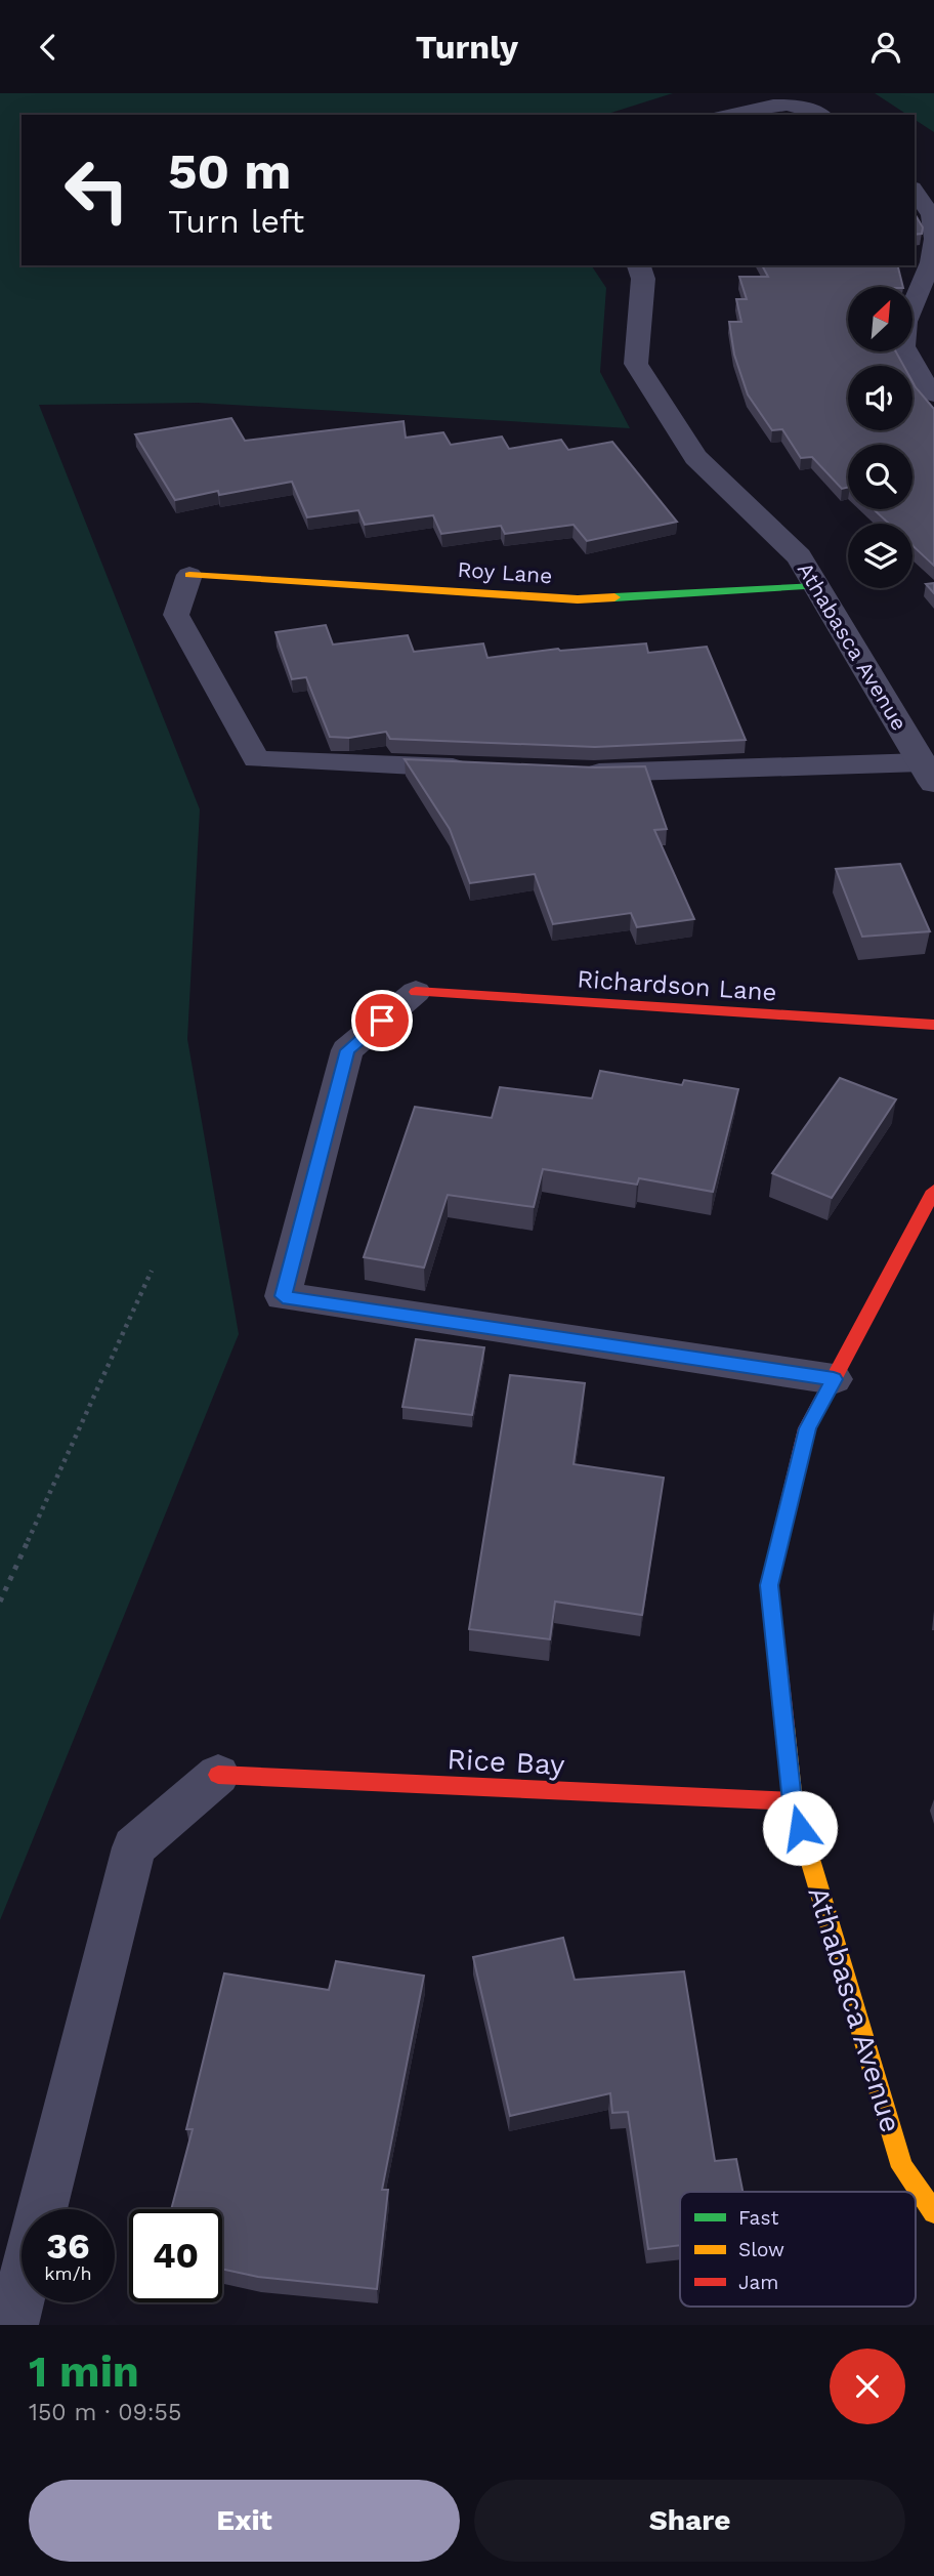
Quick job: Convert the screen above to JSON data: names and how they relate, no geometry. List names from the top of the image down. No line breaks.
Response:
{"streets":{"street":["Roy Lane","Athabasca Avenue","Richardson Lane","Rice Bay"]},"crossings":[["Roy Lane","Athabasca Avenue"],["Athabasca Avenue","Rice Bay"]],"legend":["Fast","Slow","Jam"],"north":"top right","page":{"header":"Turnly","turn":["50 m","Turn left"],"speed":"36 km/h","limit":"40","heading":["1 min","150 m · 09:55"],"buttons":["Exit","Share"]}}
